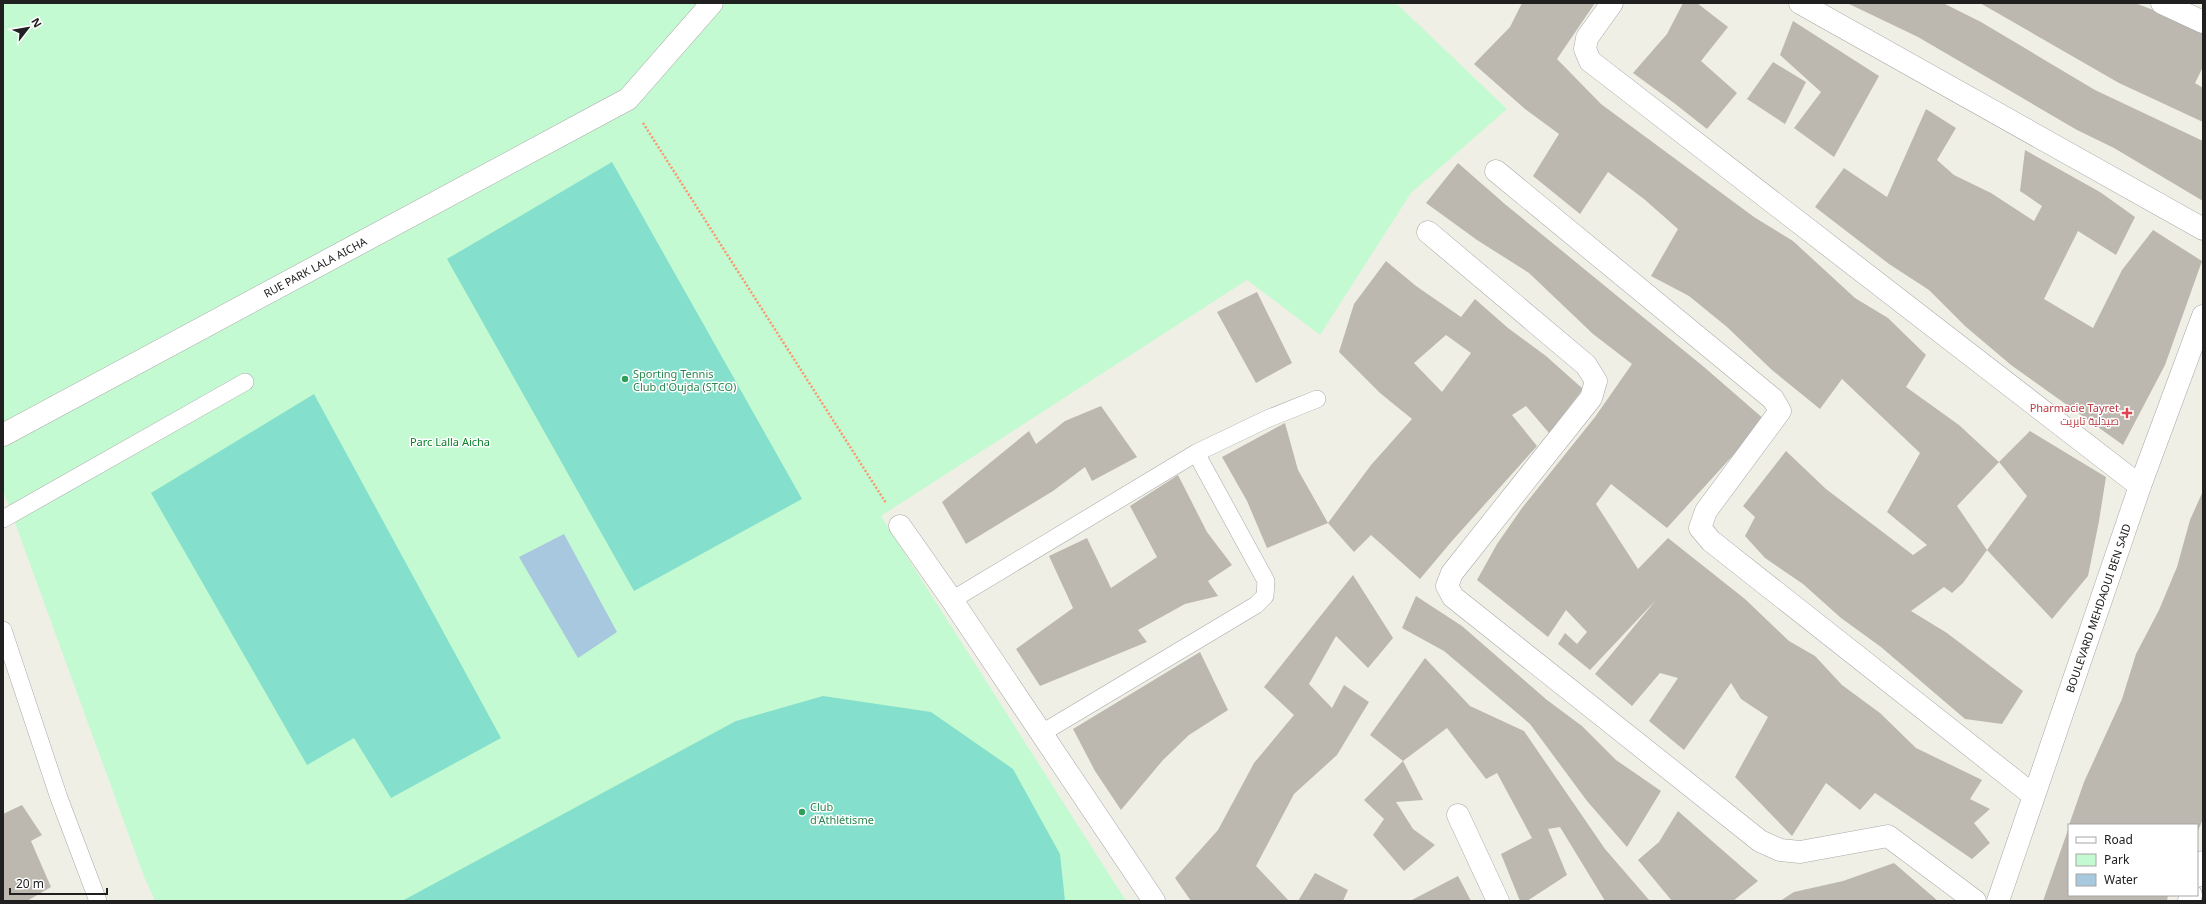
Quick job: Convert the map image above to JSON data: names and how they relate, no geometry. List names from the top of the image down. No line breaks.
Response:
{"streets":{"street":["RUE PARK LALA AICHA","BOULEVARD MEHDAOUI BEN SAID"]},"parks":["Parc Lalla Aicha"],"places":{"other":["Sporting Tennis Club d'Oujda (STCO)","Club d'Athlétisme"],"health":["Pharmacie Tayret صيدلية تايريت"]},"legend":["Road","Park","Water"],"scale_bar":"20 m","north":"top right"}
